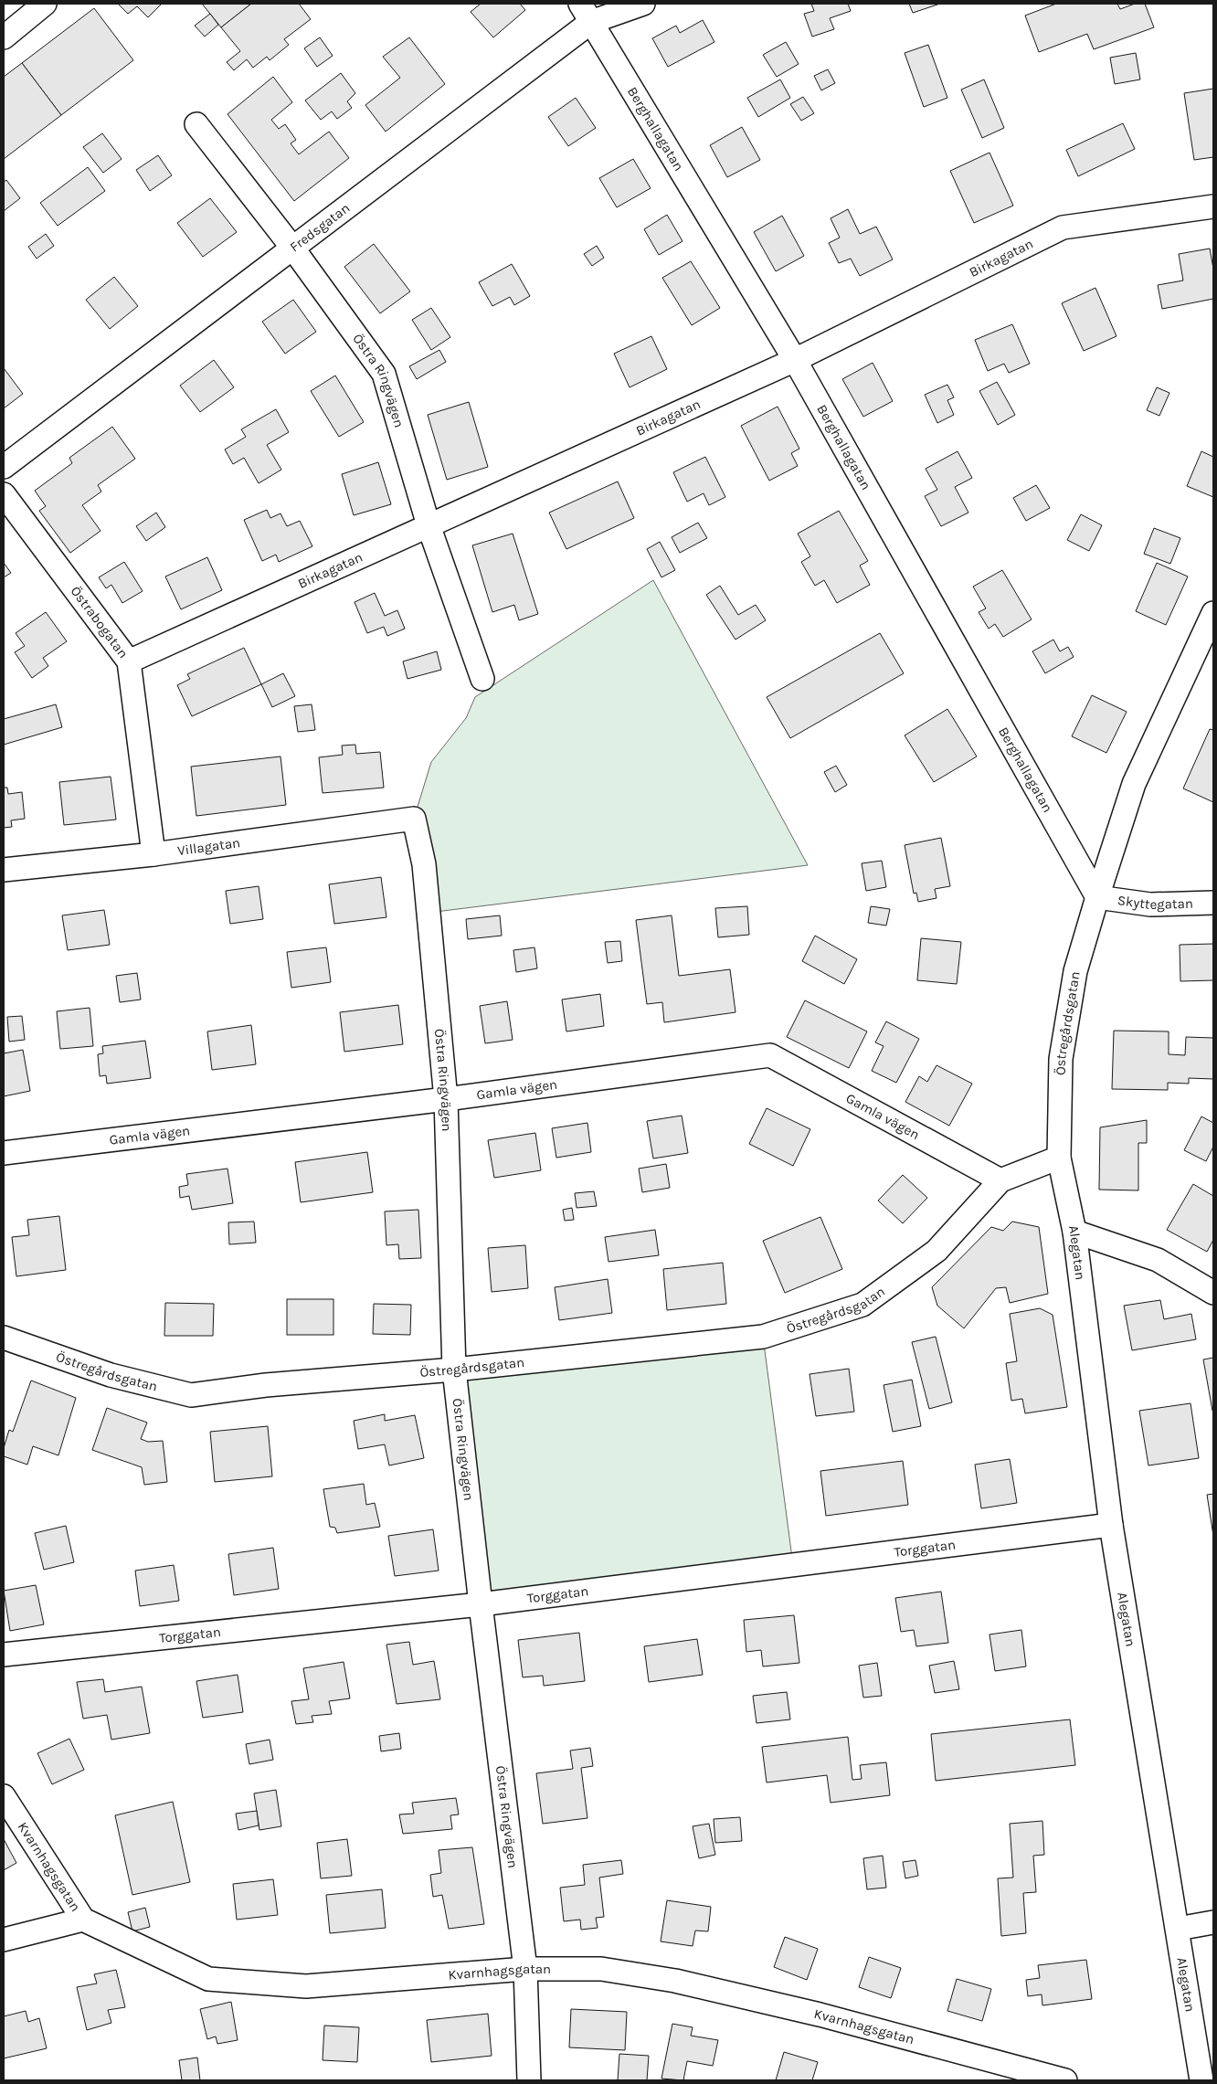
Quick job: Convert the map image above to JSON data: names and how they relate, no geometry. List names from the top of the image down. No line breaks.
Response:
{"streets":{"street":["Berghallagatan","Fredsgatan","Birkagatan","Östra Ringvägen","Östrabogatan","Villagatan","Skyttegatan","Östregårdsgatan","Gamla vägen","Alegatan","Torggatan","Kvarnhagsgatan"]},"crossings":[["Berghallagatan","Fredsgatan"],["Berghallagatan","Birkagatan"],["Berghallagatan","Skyttegatan"],["Berghallagatan","Östregårdsgatan"],["Fredsgatan","Östra Ringvägen"],["Birkagatan","Östra Ringvägen"],["Birkagatan","Östrabogatan"],["Östra Ringvägen","Villagatan"],["Östra Ringvägen","Östregårdsgatan"],["Östra Ringvägen","Gamla vägen"],["Östra Ringvägen","Torggatan"],["Östra Ringvägen","Kvarnhagsgatan"],["Östrabogatan","Villagatan"],["Skyttegatan","Östregårdsgatan"],["Östregårdsgatan","Gamla vägen"],["Östregårdsgatan","Alegatan"],["Alegatan","Torggatan"]]}
